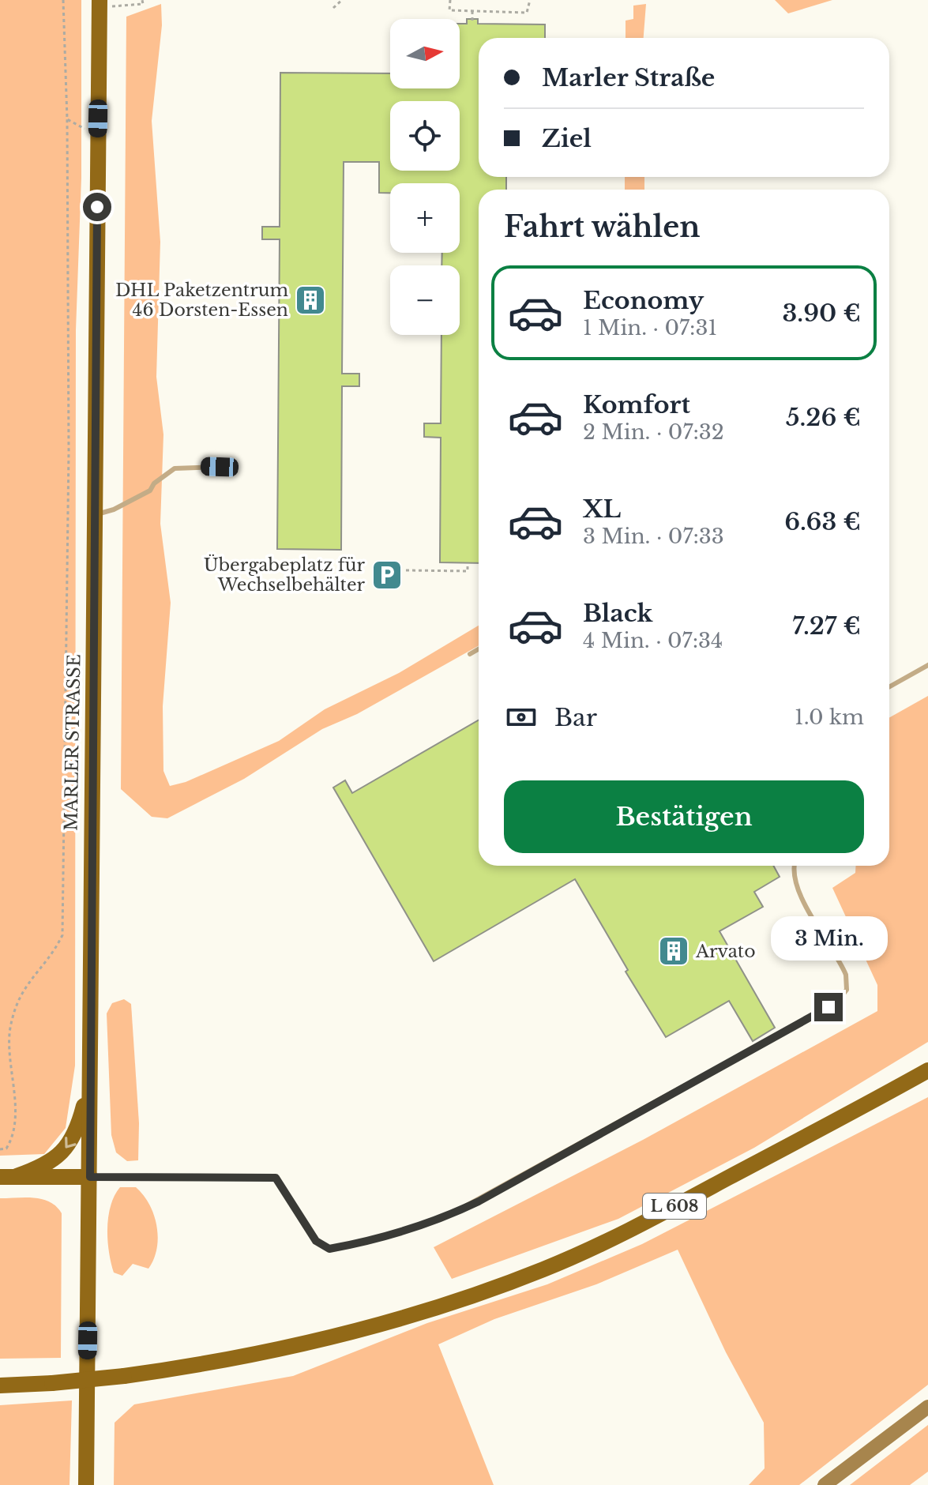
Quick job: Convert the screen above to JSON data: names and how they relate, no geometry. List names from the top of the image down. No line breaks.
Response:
{"streets":{"main road":["MARLER STRASSE","L 608"]},"places":{"building":["DHL Paketzentrum 46 Dorsten-Essen","Arvato"],"parking":["Übergabeplatz für Wechselbehälter"]},"north":"right","page":{"map_buttons":["+","−"],"banner":["Marler Straße","Ziel"],"heading":"Fahrt wählen","list":[{"name":"Economy","note":"1 Min. · 07:31","value":"3.90 €"},{"name":"Komfort","note":"2 Min. · 07:32","value":"5.26 €"},{"name":"XL","note":"3 Min. · 07:33","value":"6.63 €"},{"name":"Black","note":"4 Min. · 07:34","value":"7.27 €"}],"pay":["Bar","1.0 km"],"buttons":"Bestätigen","bubble":"3 Min."}}
